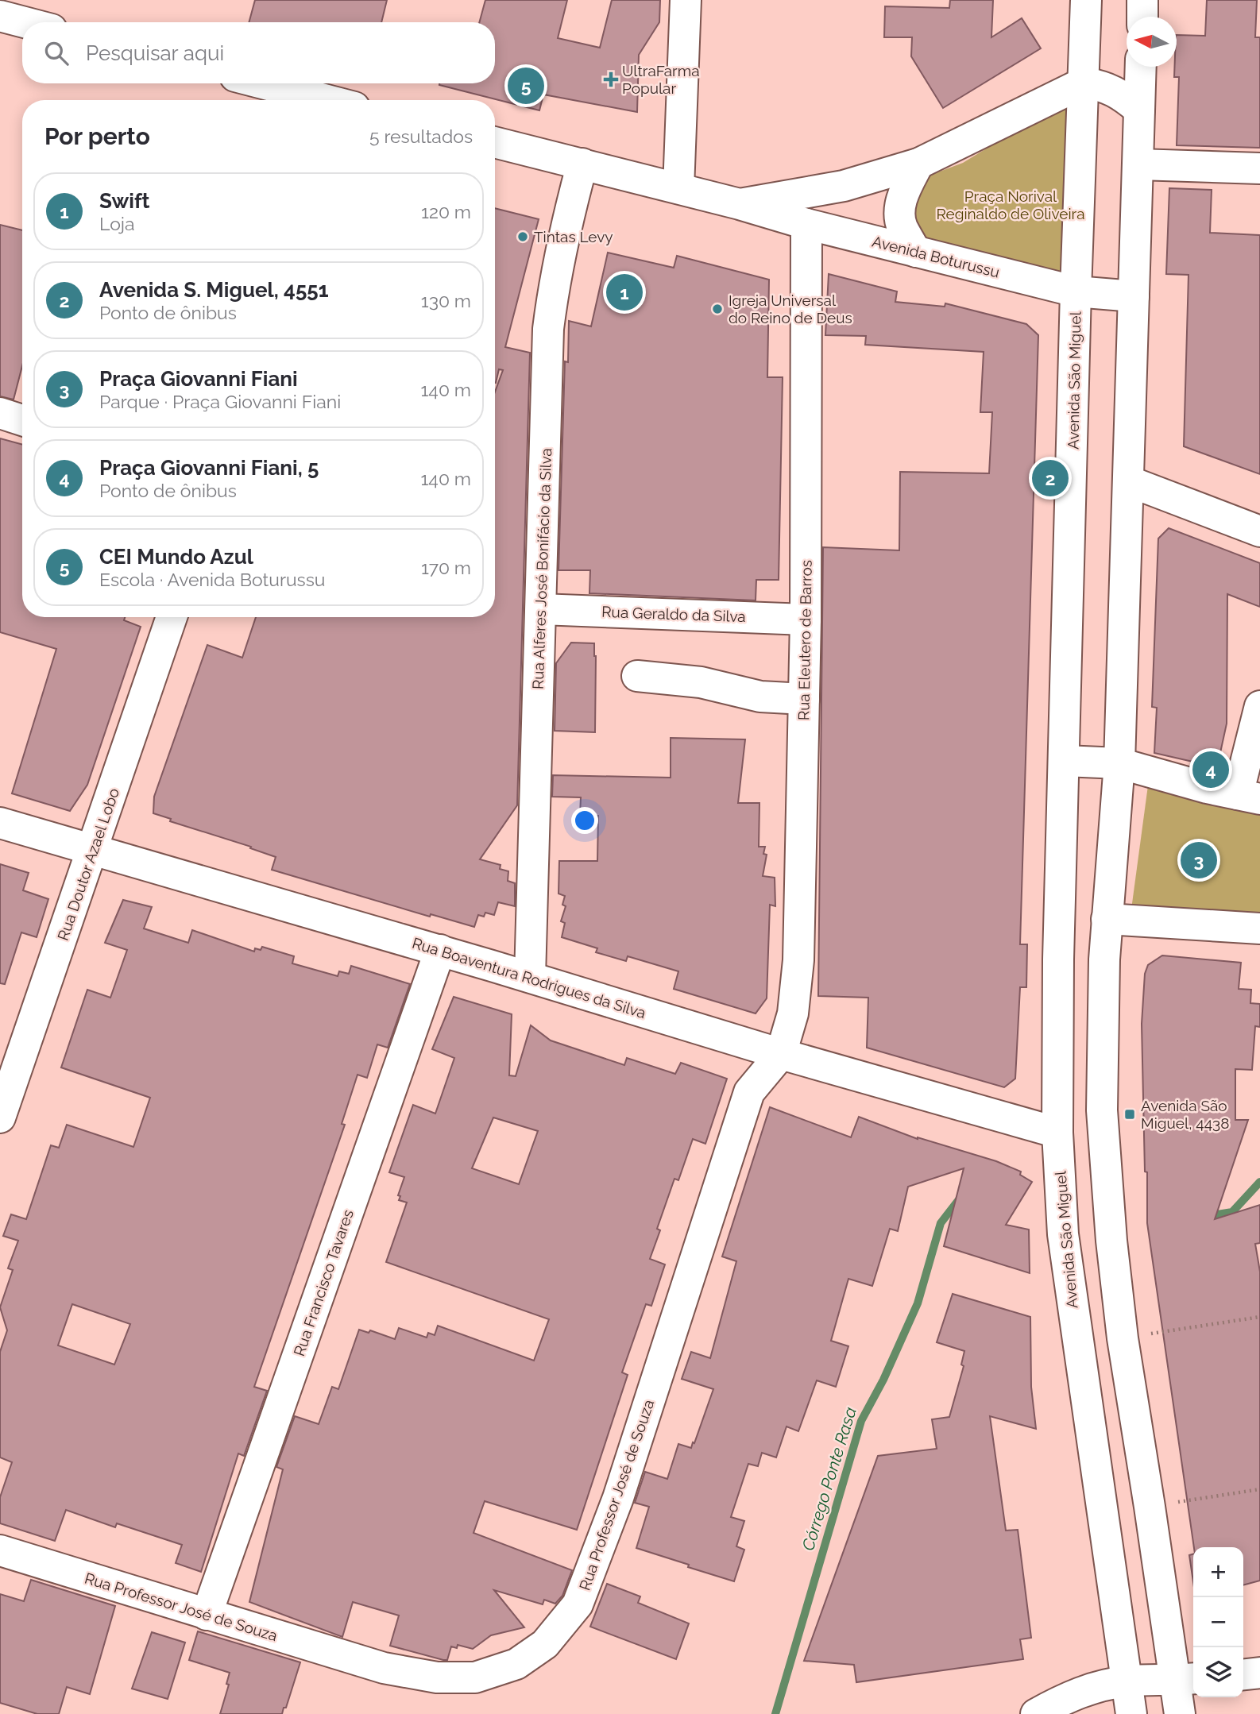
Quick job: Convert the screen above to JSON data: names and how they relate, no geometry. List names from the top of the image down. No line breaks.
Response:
{"streets":{"street":["Avenida Boturussu","Avenida São Miguel","Rua Alferes José Bonifácio da Silva","Rua Geraldo da Silva","Rua Eleutero de Barros","Rua Doutor Azael Lobo","Rua Boaventura Rodrigues da Silva","Rua Francisco Tavares","Rua Professor José de Souza"]},"crossings":[["Avenida Boturussu","Avenida São Miguel"],["Avenida Boturussu","Rua Alferes José Bonifácio da Silva"],["Avenida Boturussu","Rua Eleutero de Barros"],["Avenida São Miguel","Rua Boaventura Rodrigues da Silva"],["Rua Alferes José Bonifácio da Silva","Rua Geraldo da Silva"],["Rua Alferes José Bonifácio da Silva","Rua Boaventura Rodrigues da Silva"],["Rua Geraldo da Silva","Rua Eleutero de Barros"],["Rua Eleutero de Barros","Rua Boaventura Rodrigues da Silva"],["Rua Eleutero de Barros","Rua Professor José de Souza"],["Rua Doutor Azael Lobo","Rua Boaventura Rodrigues da Silva"],["Rua Boaventura Rodrigues da Silva","Rua Francisco Tavares"],["Rua Boaventura Rodrigues da Silva","Rua Professor José de Souza"],["Rua Francisco Tavares","Rua Professor José de Souza"]],"water":["Córrego Ponte Rasa"],"parks":["Praça Norival Reginaldo de Oliveira"],"places":{"health":["UltraFarma Popular"],"other":["Tintas Levy","Igreja Universal do Reino de Deus"],"transit":["Avenida São Miguel, 4438"]},"north":"left","page":{"search":"Pesquisar aqui","pins":["5","1","2","4","3"],"heading":["Por perto","5 resultados"],"list":[{"mark":"1","name":"Swift","note":"Loja","value":"120 m"},{"mark":"2","name":"Avenida S. Miguel, 4551","note":"Ponto de ônibus","value":"130 m"},{"mark":"3","name":"Praça Giovanni Fiani","note":"Parque · Praça Giovanni Fiani","value":"140 m"},{"mark":"4","name":"Praça Giovanni Fiani, 5","note":"Ponto de ônibus","value":"140 m"},{"mark":"5","name":"CEI Mundo Azul","note":"Escola · Avenida Boturussu","value":"170 m"}],"map_buttons":["+","−"]}}
